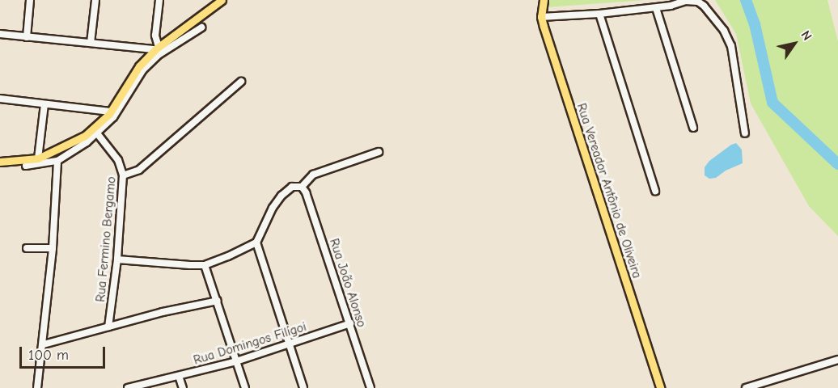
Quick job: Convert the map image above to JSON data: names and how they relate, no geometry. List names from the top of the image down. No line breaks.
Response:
{"streets":{"main road":["Rua Vereador Antônio de Oliveira"],"street":["Rua Fermino Bergamo","Rua João Alonso","Rua Domingos Filigoi"]},"crossings":[["Rua João Alonso","Rua Domingos Filigoi"]],"scale_bar":"100 m","north":"top right"}
